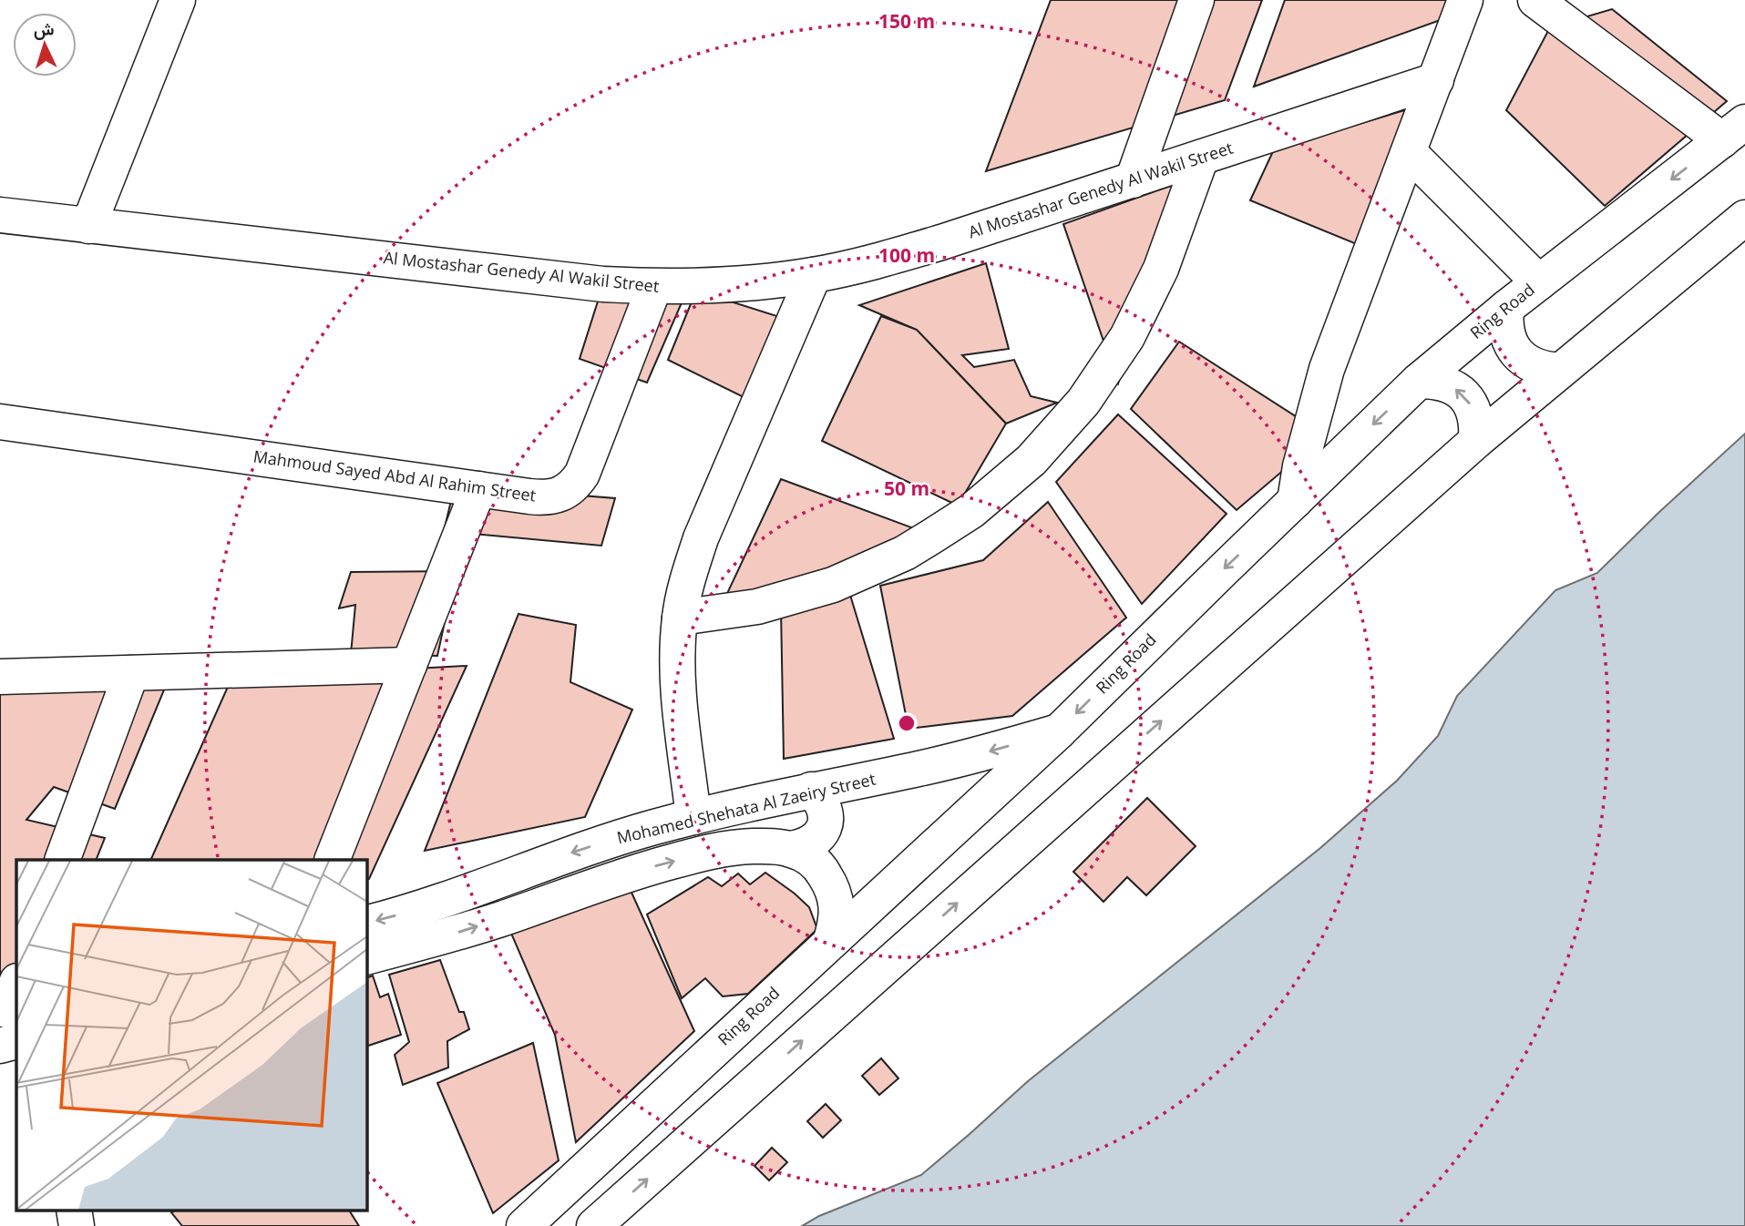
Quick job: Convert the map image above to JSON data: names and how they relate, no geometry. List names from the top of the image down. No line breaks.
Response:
{"streets":{"main road":["Al Mostashar Genedy Al Wakil Street","Ring Road","Mahmoud Sayed Abd Al Rahim Street","Mohamed Shehata Al Zaeiry Street"]},"crossings":[["Al Mostashar Genedy Al Wakil Street","Mahmoud Sayed Abd Al Rahim Street"],["Ring Road","Mohamed Shehata Al Zaeiry Street"]],"north":"top","rings":["150 m","100 m","50 m"]}
